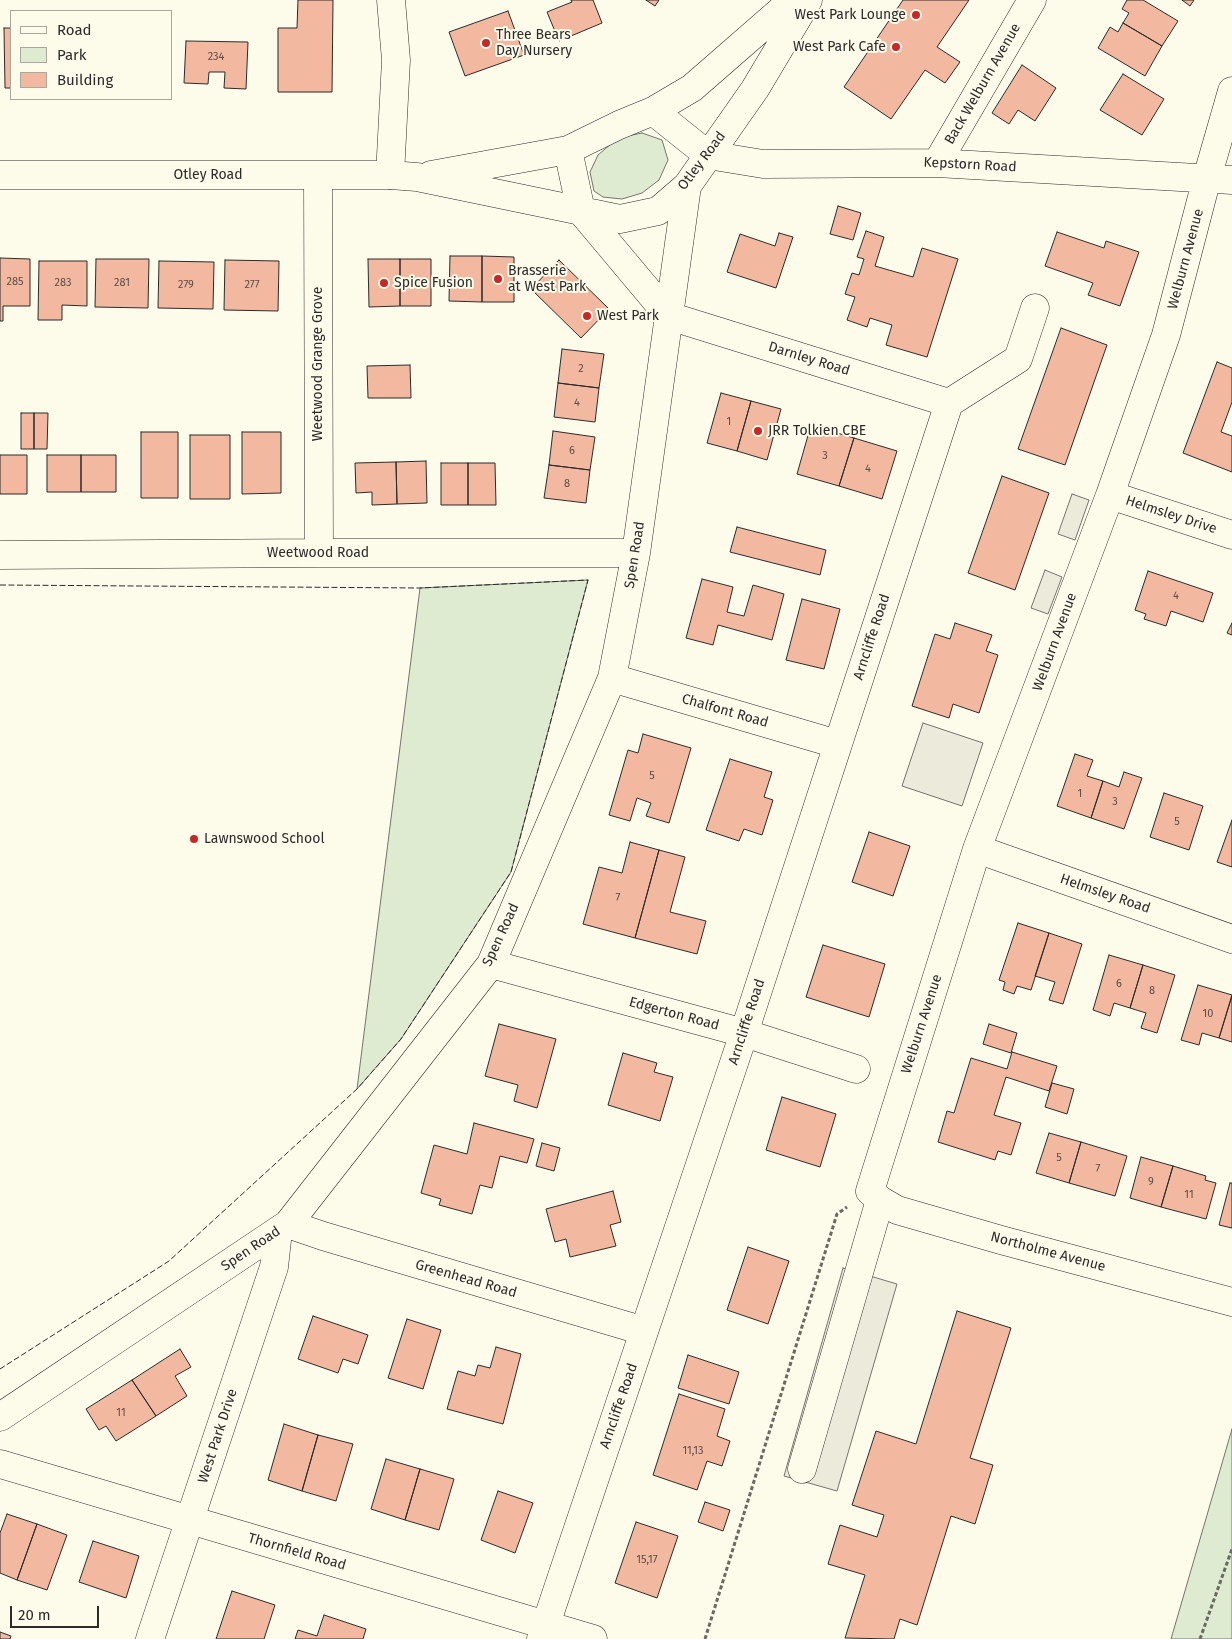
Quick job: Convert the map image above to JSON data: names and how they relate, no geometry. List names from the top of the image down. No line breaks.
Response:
{"streets":{"main road":["Back Welburn Avenue","Otley Road","Kepstorn Road","Welburn Avenue","Darnley Road","Weetwood Grange Grove","Helmsley Drive","Weetwood Road","Spen Road","Arncliffe Road","Chalfont Road","Helmsley Road","Edgerton Road","Northolme Avenue","Greenhead Road","West Park Drive","Thornfield Road"]},"crossings":[["Back Welburn Avenue","Kepstorn Road"],["Otley Road","Kepstorn Road"],["Otley Road","Weetwood Grange Grove"],["Otley Road","Spen Road"],["Kepstorn Road","Welburn Avenue"],["Welburn Avenue","Helmsley Drive"],["Welburn Avenue","Helmsley Road"],["Welburn Avenue","Northolme Avenue"],["Darnley Road","Spen Road"],["Darnley Road","Arncliffe Road"],["Weetwood Grange Grove","Weetwood Road"],["Weetwood Road","Spen Road"],["Spen Road","Chalfont Road"],["Spen Road","Edgerton Road"],["Spen Road","Greenhead Road"],["Spen Road","West Park Drive"],["Arncliffe Road","Chalfont Road"],["Arncliffe Road","Edgerton Road"],["Arncliffe Road","Greenhead Road"],["Arncliffe Road","Thornfield Road"],["Greenhead Road","West Park Drive"],["West Park Drive","Thornfield Road"]],"places":["West Park Lounge","Three Bears Day Nursery","West Park Cafe","Brasserie at West Park","Spice Fusion","West Park","JRR Tolkien CBE","Lawnswood School"],"house_numbers":["234","285","283","281","279","277","2","4","1","6","3","4","8","4","5","1","3","5","7","6","8","10","5","7","9","11","11","11,13","15,17"],"legend":["Road","Park","Building"],"scale_bar":"20 m"}
